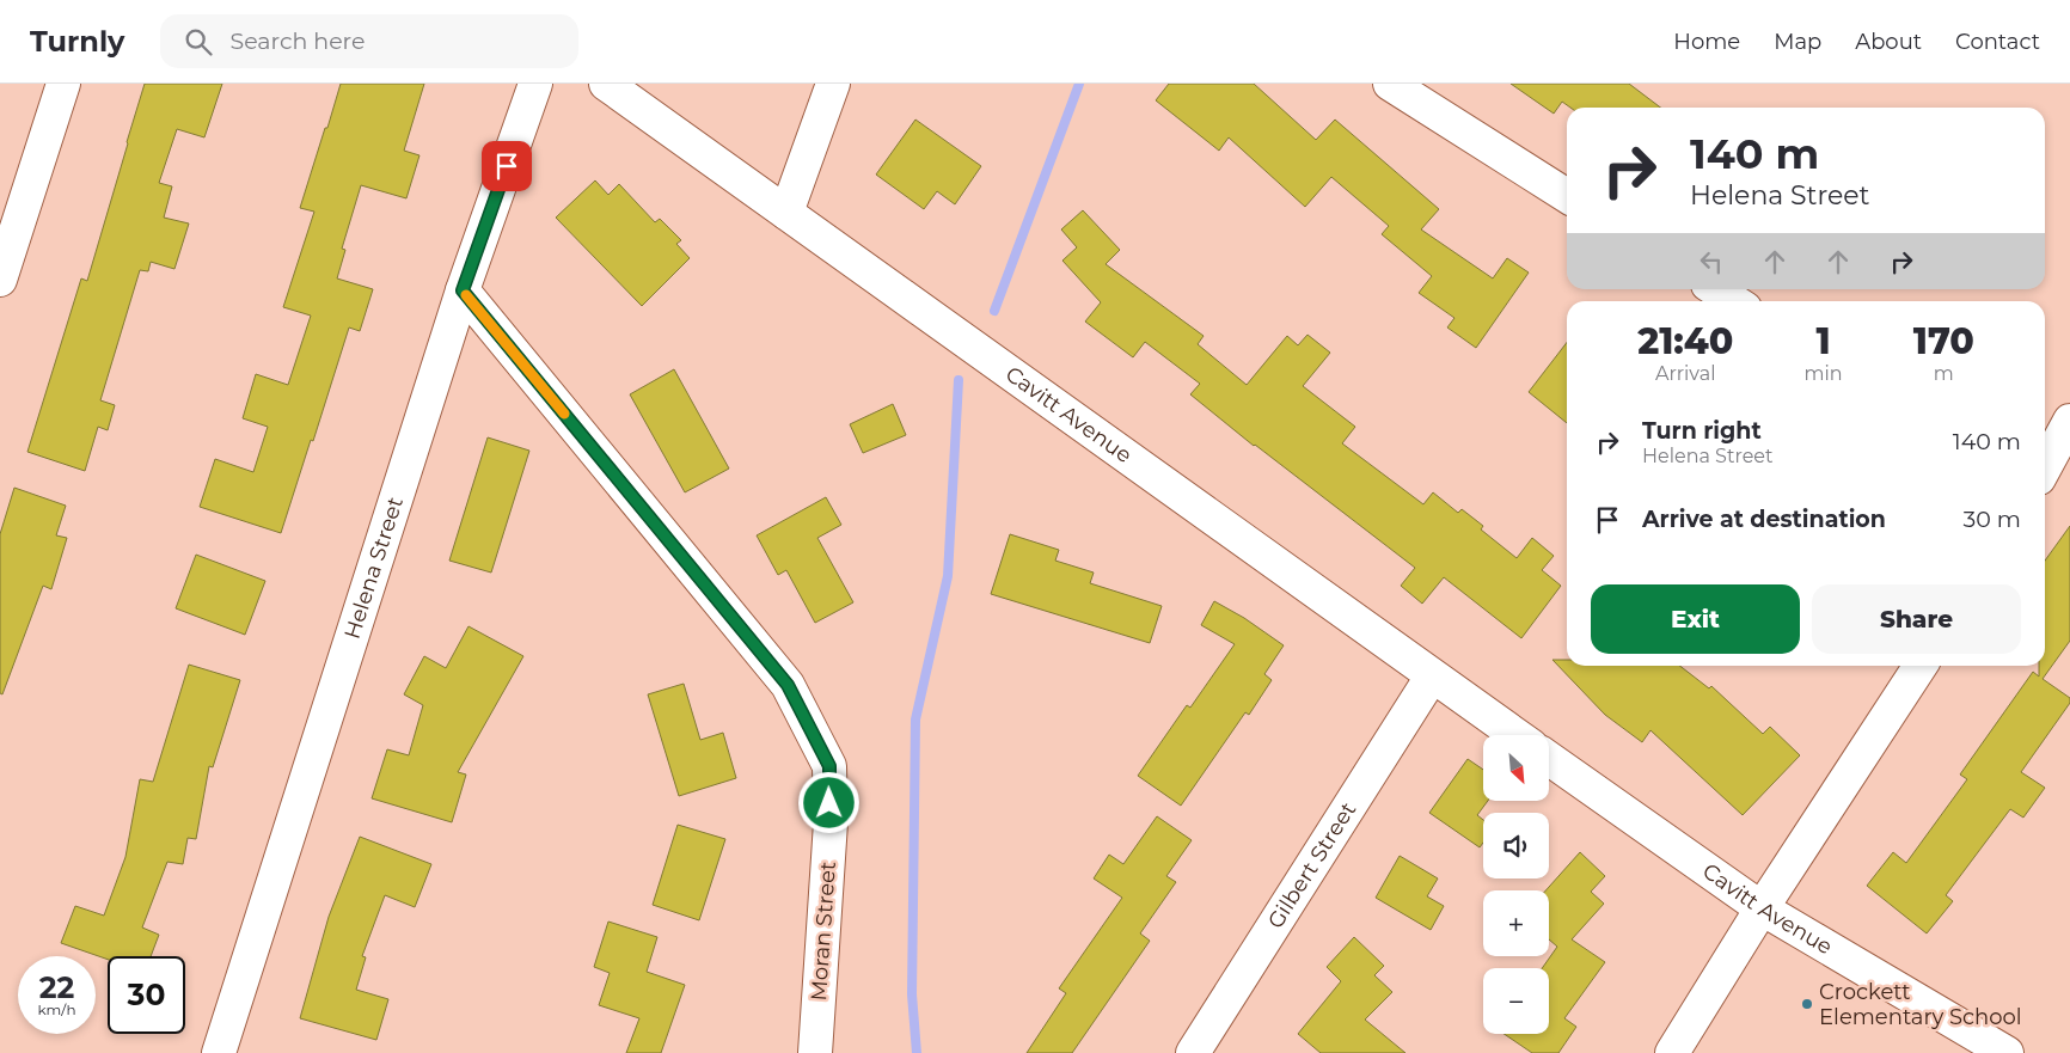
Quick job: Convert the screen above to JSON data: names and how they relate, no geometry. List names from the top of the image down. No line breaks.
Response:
{"streets":{"street":["Cavitt Avenue","Helena Street","Gilbert Street","Moran Street"]},"crossings":[["Cavitt Avenue","Gilbert Street"],["Helena Street","Moran Street"]],"places":["Crockett Elementary School"],"north":"bottom right","page":{"header":"Turnly","search":"Search here","nav":["Home","Map","About","Contact"],"turn":["140 m","Helena Street"],"eta":["21:40","Arrival","1","min","170","m"],"list":[{"name":"Turn right","note":"Helena Street","value":"140 m"},{"name":"Arrive at destination","value":"30 m"}],"buttons":["Exit","Share"],"map_buttons":["+","−"],"speed":"22 km/h","limit":"30"}}
